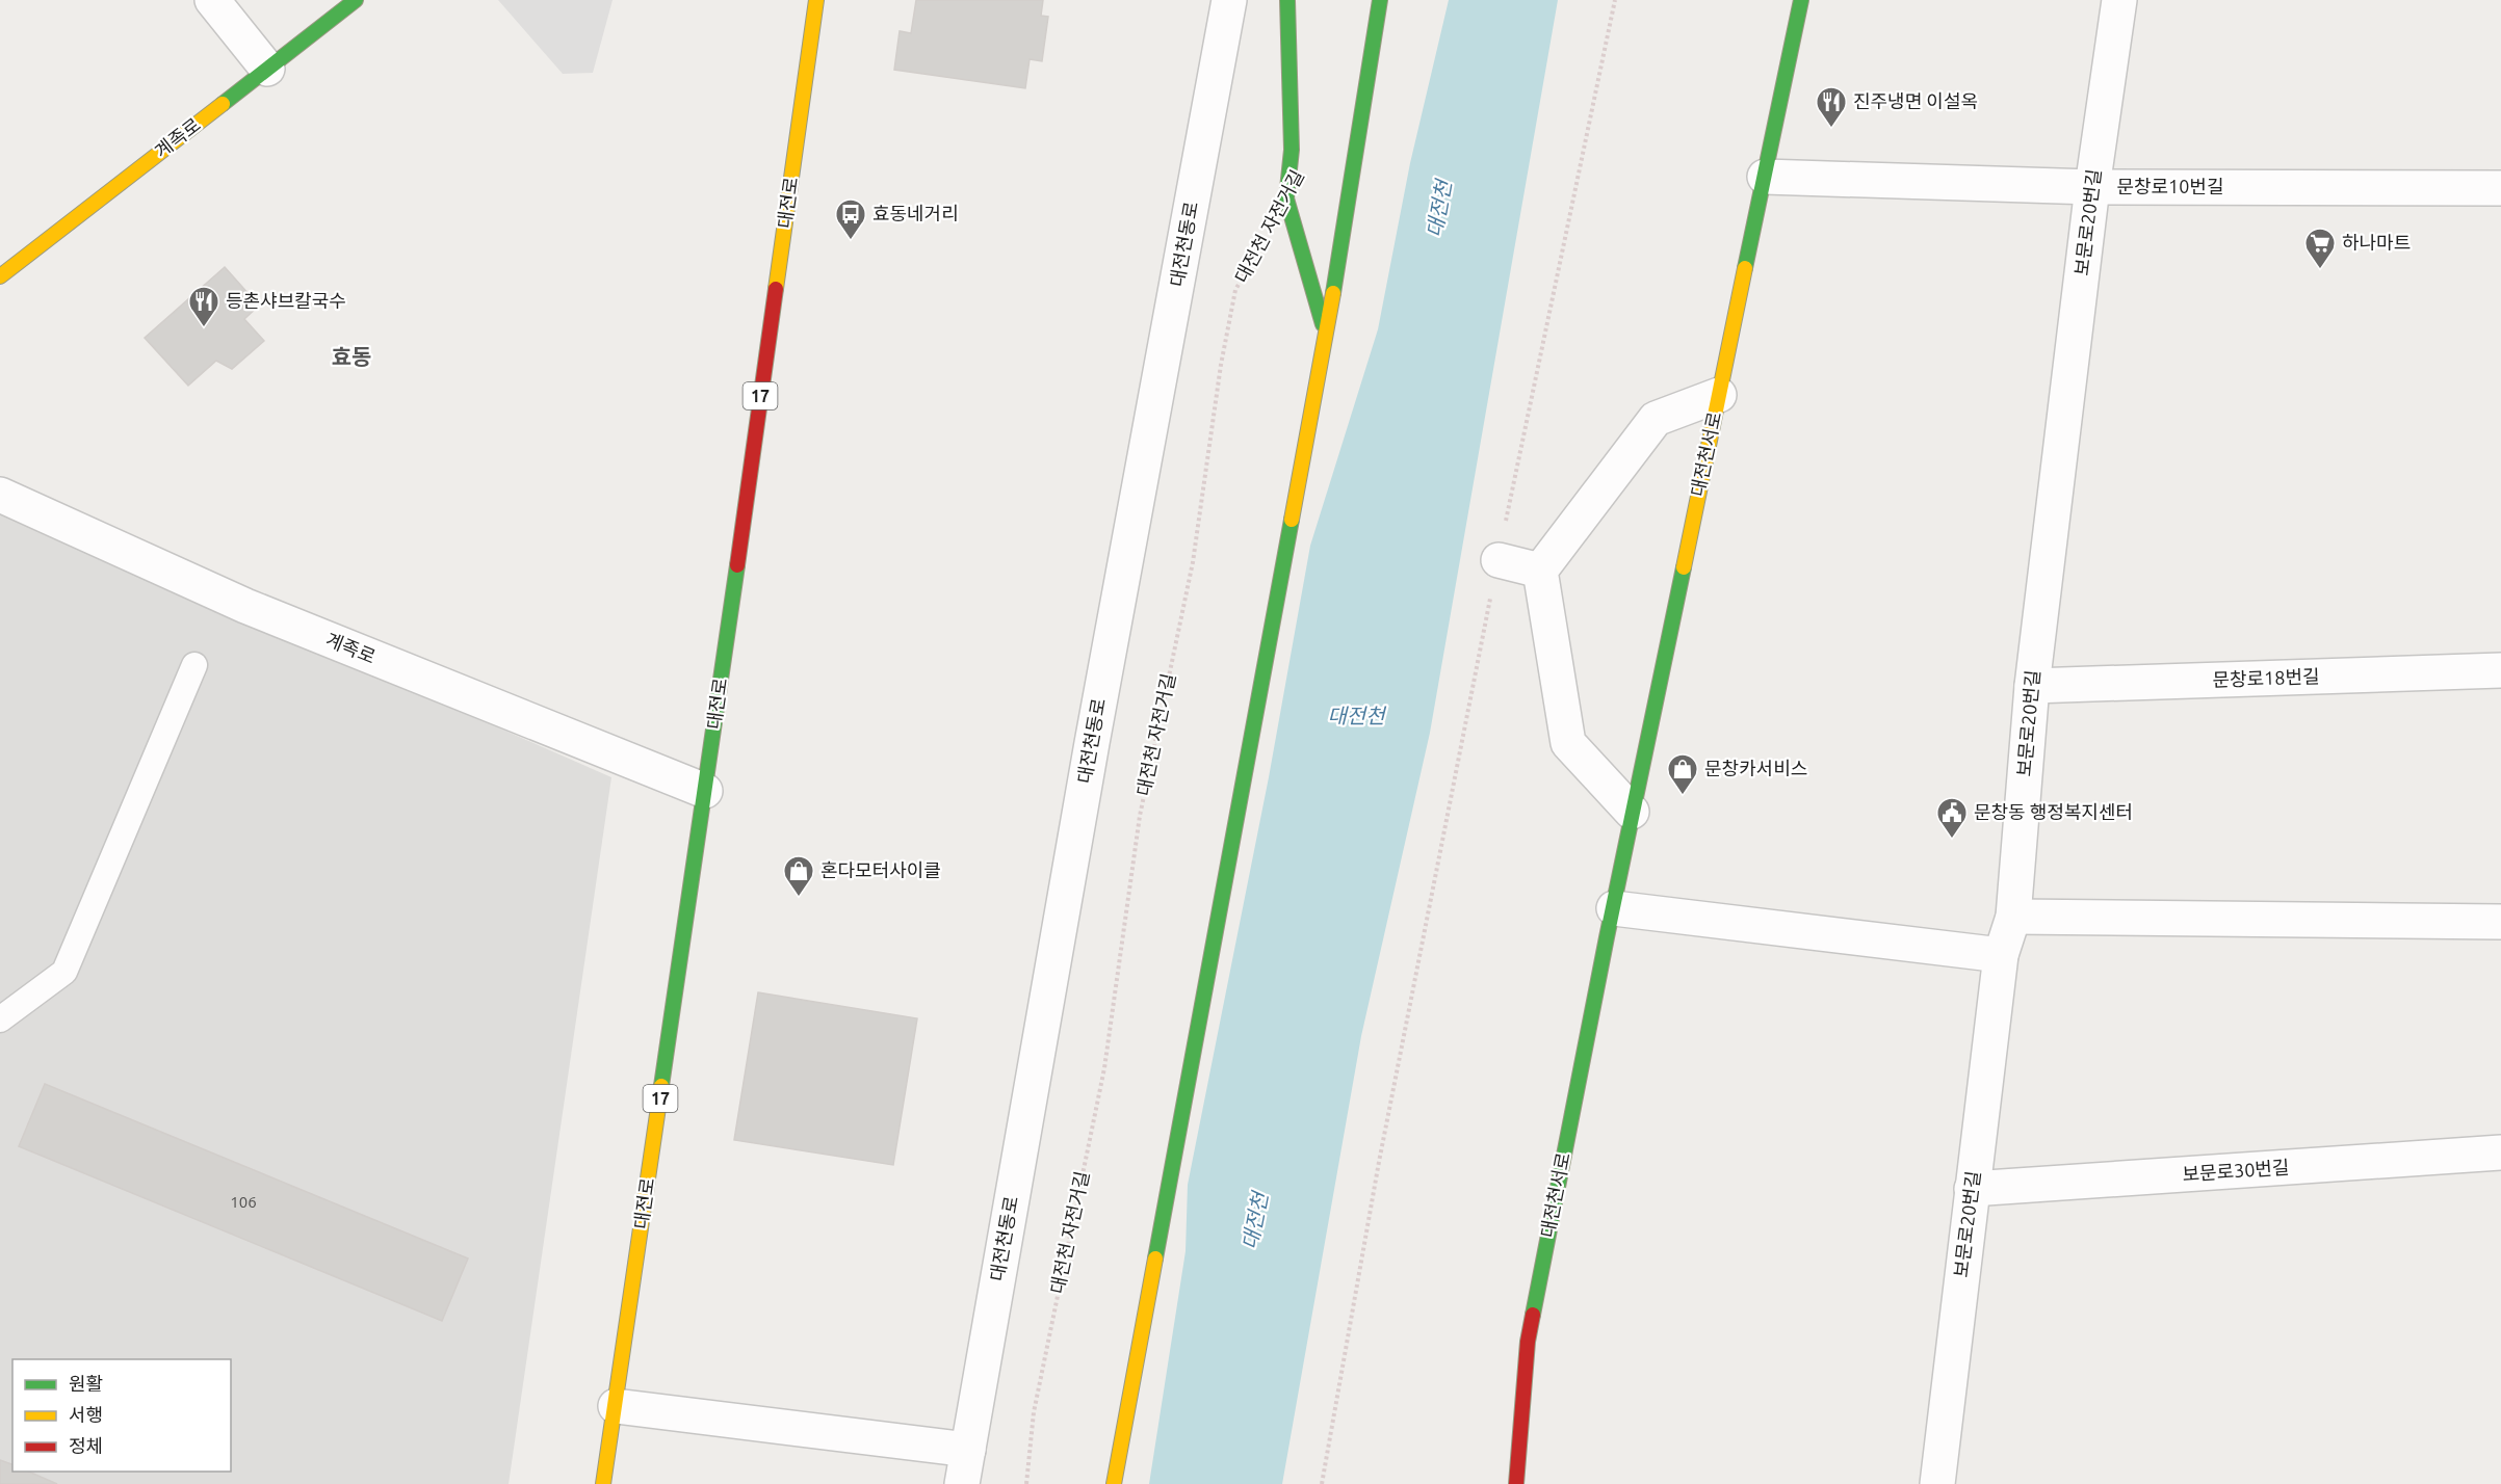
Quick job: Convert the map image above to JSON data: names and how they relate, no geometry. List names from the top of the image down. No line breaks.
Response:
{"streets":{"main road":["계족로","대전로","17","대전천서로"],"street":["문창로10번길","보문로20번길","대전천동로","문창로18번길","보문로30번길"],"path":["대전천 자전거길"]},"crossings":[["계족로","대전로"],["문창로10번길","보문로20번길"],["문창로10번길","대전천서로"],["보문로20번길","문창로18번길"],["보문로20번길","보문로30번길"]],"districts":["효동"],"water":["대전천"],"places":{"restaurant":["진주냉면 이설옥","등촌샤브칼국수"],"bus stop":["효동네거리"],"supermarket":["하나마트"],"shop":["문창카서비스","혼다모터사이클"],"public building":["문창동 행정복지센터"]},"house_numbers":["106"],"legend":["원활","서행","정체"]}
